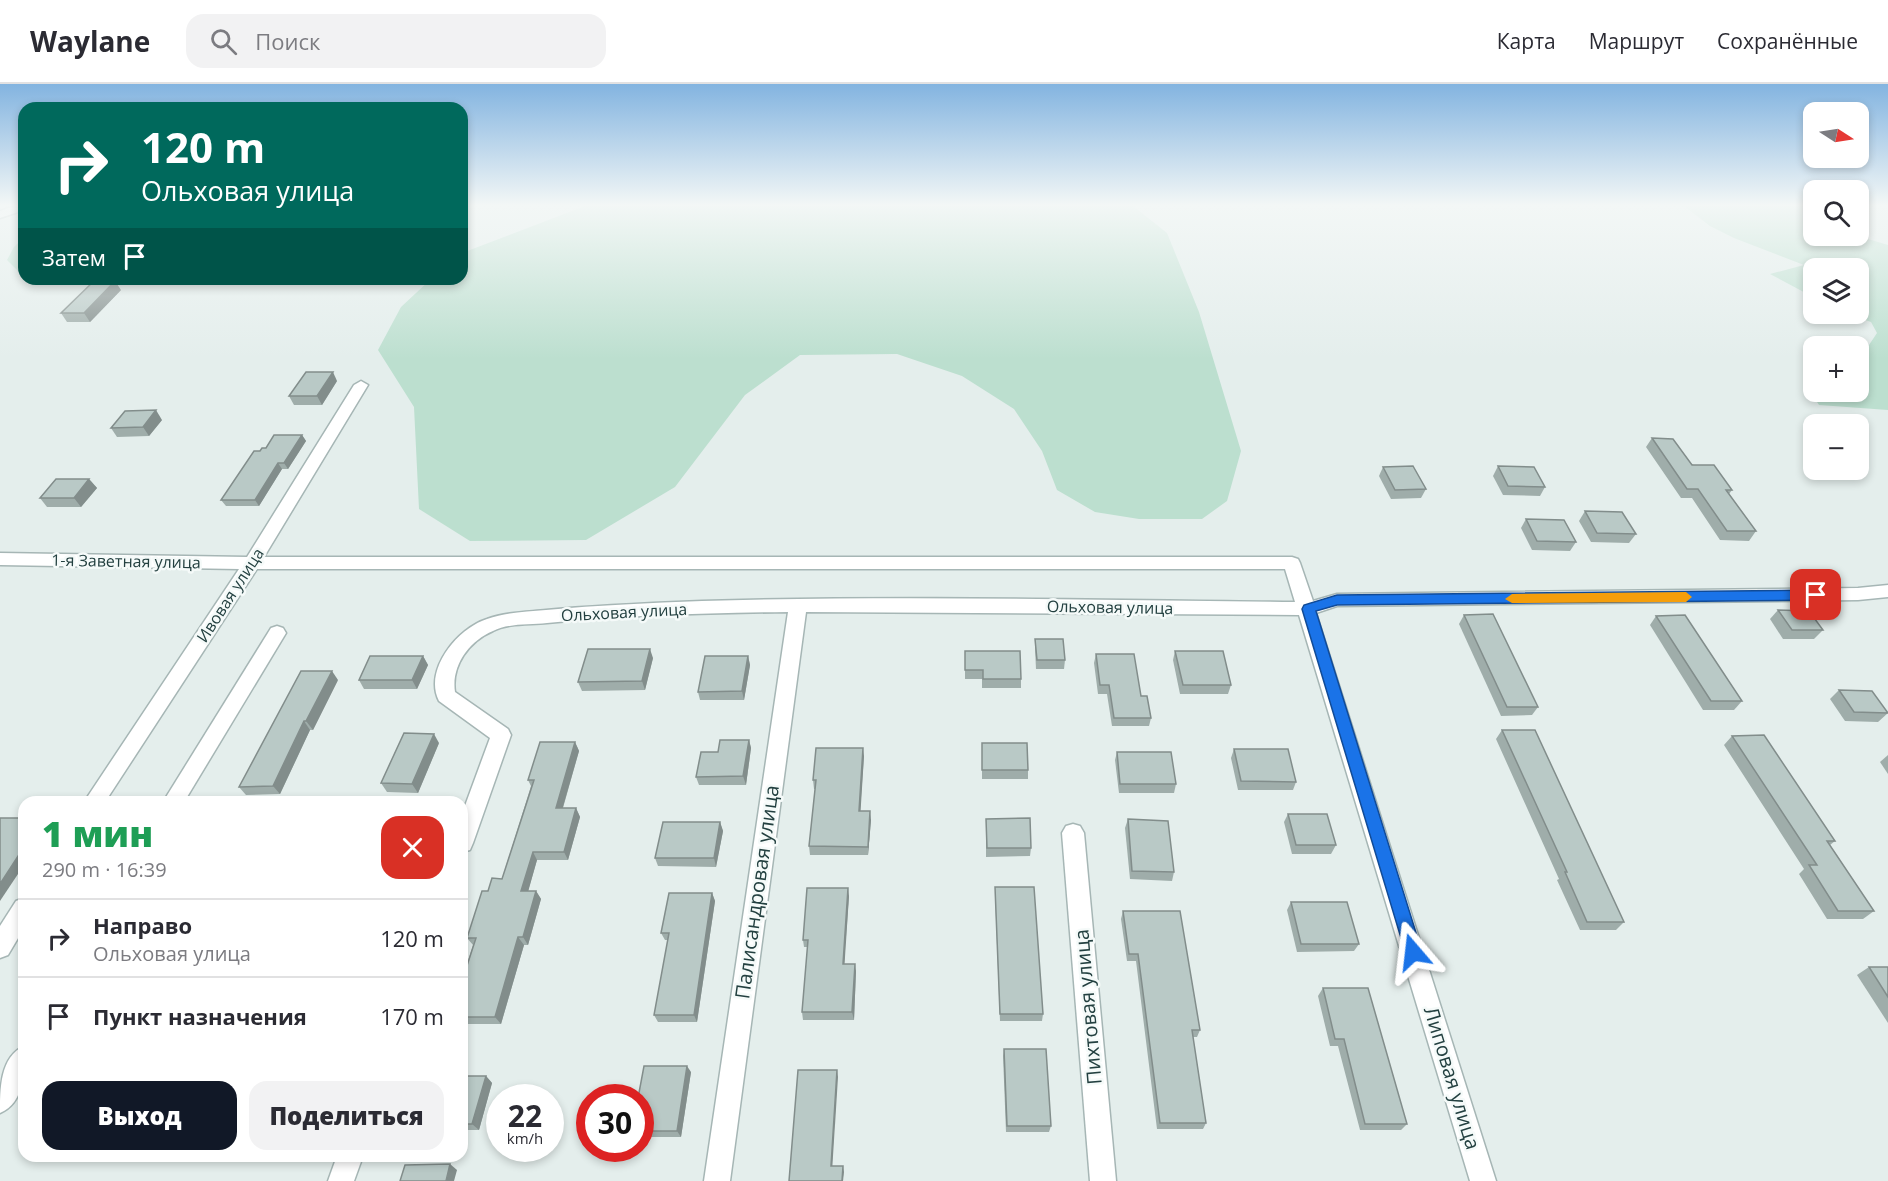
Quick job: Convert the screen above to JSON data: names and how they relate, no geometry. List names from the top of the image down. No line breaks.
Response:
{"streets":{"street":["1-я Заветная улица","Ивовая улица","Ольховая улица","Палисандровая улица","Пихтовая улица","Липовая улица"]},"crossings":[["1-я Заветная улица","Ивовая улица"],["1-я Заветная улица","Липовая улица"],["Ольховая улица","Палисандровая улица"],["Ольховая улица","Липовая улица"]],"north":"right","page":{"header":"Waylane","search":"Поиск","nav":["Карта","Маршрут","Сохранённые"],"map_buttons":["+","−"],"turn":["120 m","Ольховая улица"],"then":"Затем","heading":["1 мин","290 m · 16:39"],"list":[{"name":"Направо","note":"Ольховая улица","value":"120 m"},{"name":"Пункт назначения","value":"170 m"}],"buttons":["Выход","Поделиться"],"speed":"22 km/h","limit":"30"}}
